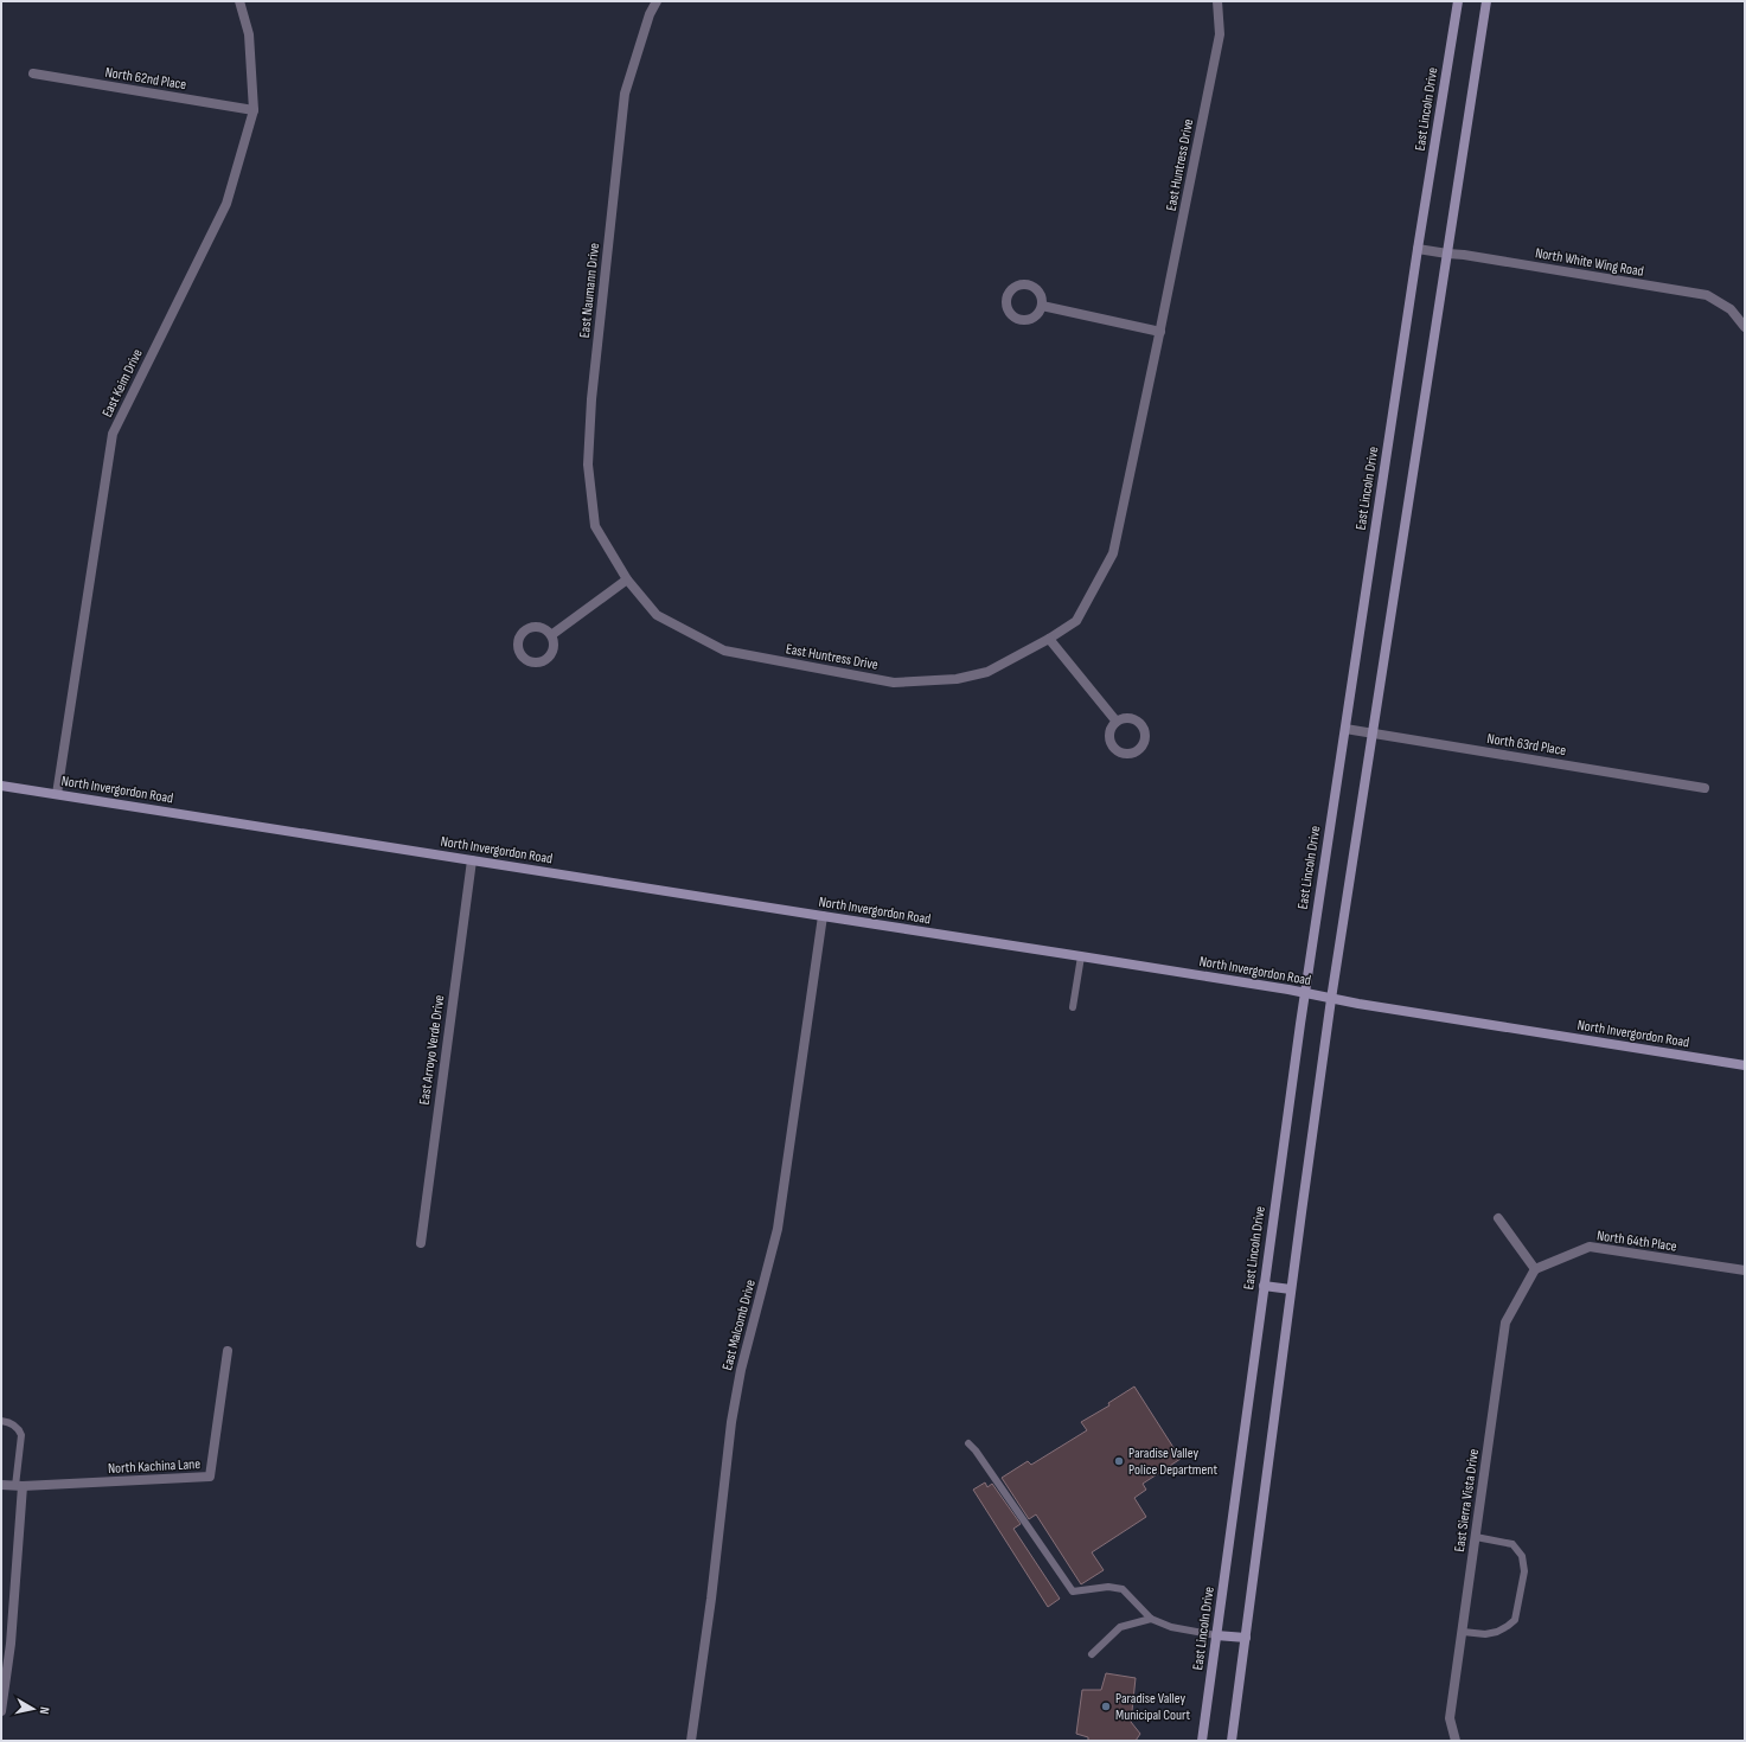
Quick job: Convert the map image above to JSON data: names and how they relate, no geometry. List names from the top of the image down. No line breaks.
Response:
{"streets":{"main road":["East Lincoln Drive","North Invergordon Road"],"street":["North 62nd Place","East Huntress Drive","North White Wing Road","East Naumann Drive","East Keim Drive","North 63rd Place","East Arroyo Verde Drive","North 64th Place","East Malcomb Drive","North Kachina Lane","East Sierra Vista Drive"]},"crossings":[["North 62nd Place","East Keim Drive"],["East Lincoln Drive","North White Wing Road"],["East Lincoln Drive","North 63rd Place"],["East Lincoln Drive","North Invergordon Road"],["East Huntress Drive","East Naumann Drive"],["East Keim Drive","North Invergordon Road"],["North Invergordon Road","East Arroyo Verde Drive"],["North Invergordon Road","East Malcomb Drive"],["North 64th Place","East Sierra Vista Drive"]],"places":["Paradise Valley Police Department","Paradise Valley Municipal Court"],"north":"right"}
